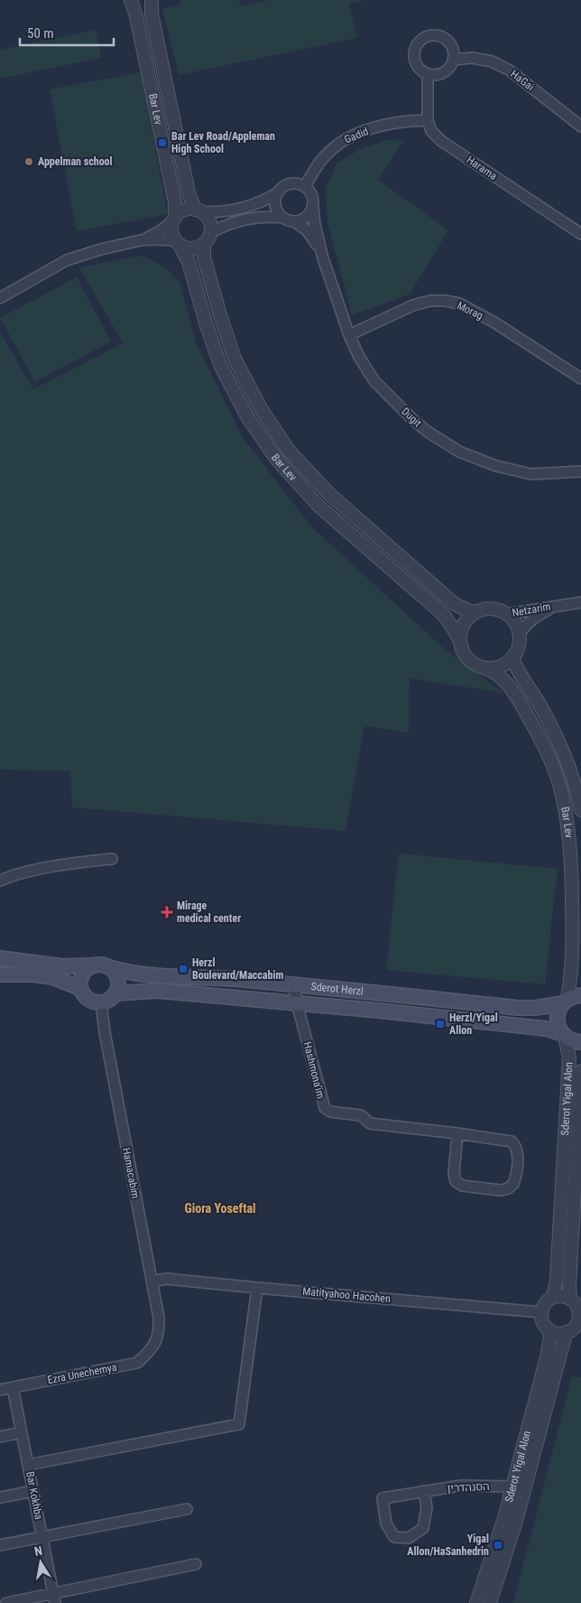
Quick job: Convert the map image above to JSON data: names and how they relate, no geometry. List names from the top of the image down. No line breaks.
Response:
{"streets":{"main road":["Sderot Herzl"],"street":["HaGai","Bar Lev","Gadid","Harama","Morag","Dugit","Netzarim","Hashmona'im","Sderot Yigal Alon","Hamacabim","Matityahoo Hacohen","Ezra Unechemya","הסנהדרין","Bar Kokhba"]},"crossings":[["Bar Lev","Netzarim"],["Bar Lev","Sderot Herzl"],["Gadid","Harama"],["Gadid","Dugit"],["Morag","Dugit"],["Sderot Herzl","Hashmona'im"],["Sderot Herzl","Sderot Yigal Alon"],["Sderot Herzl","Hamacabim"],["Sderot Yigal Alon","Matityahoo Hacohen"],["Sderot Yigal Alon","הסנהדרין"],["Hamacabim","Matityahoo Hacohen"],["Hamacabim","Ezra Unechemya"],["Ezra Unechemya","Bar Kokhba"]],"districts":["Giora Yoseftal"],"places":{"transit":["Bar Lev Road/Appleman High School","Herzl Boulevard/Maccabim","Herzl/Yigal Allon","Yigal Allon/HaSanhedrin"],"other":["Appelman school"],"health":["Mirage medical center"]},"scale_bar":"50 m","north":"top"}
